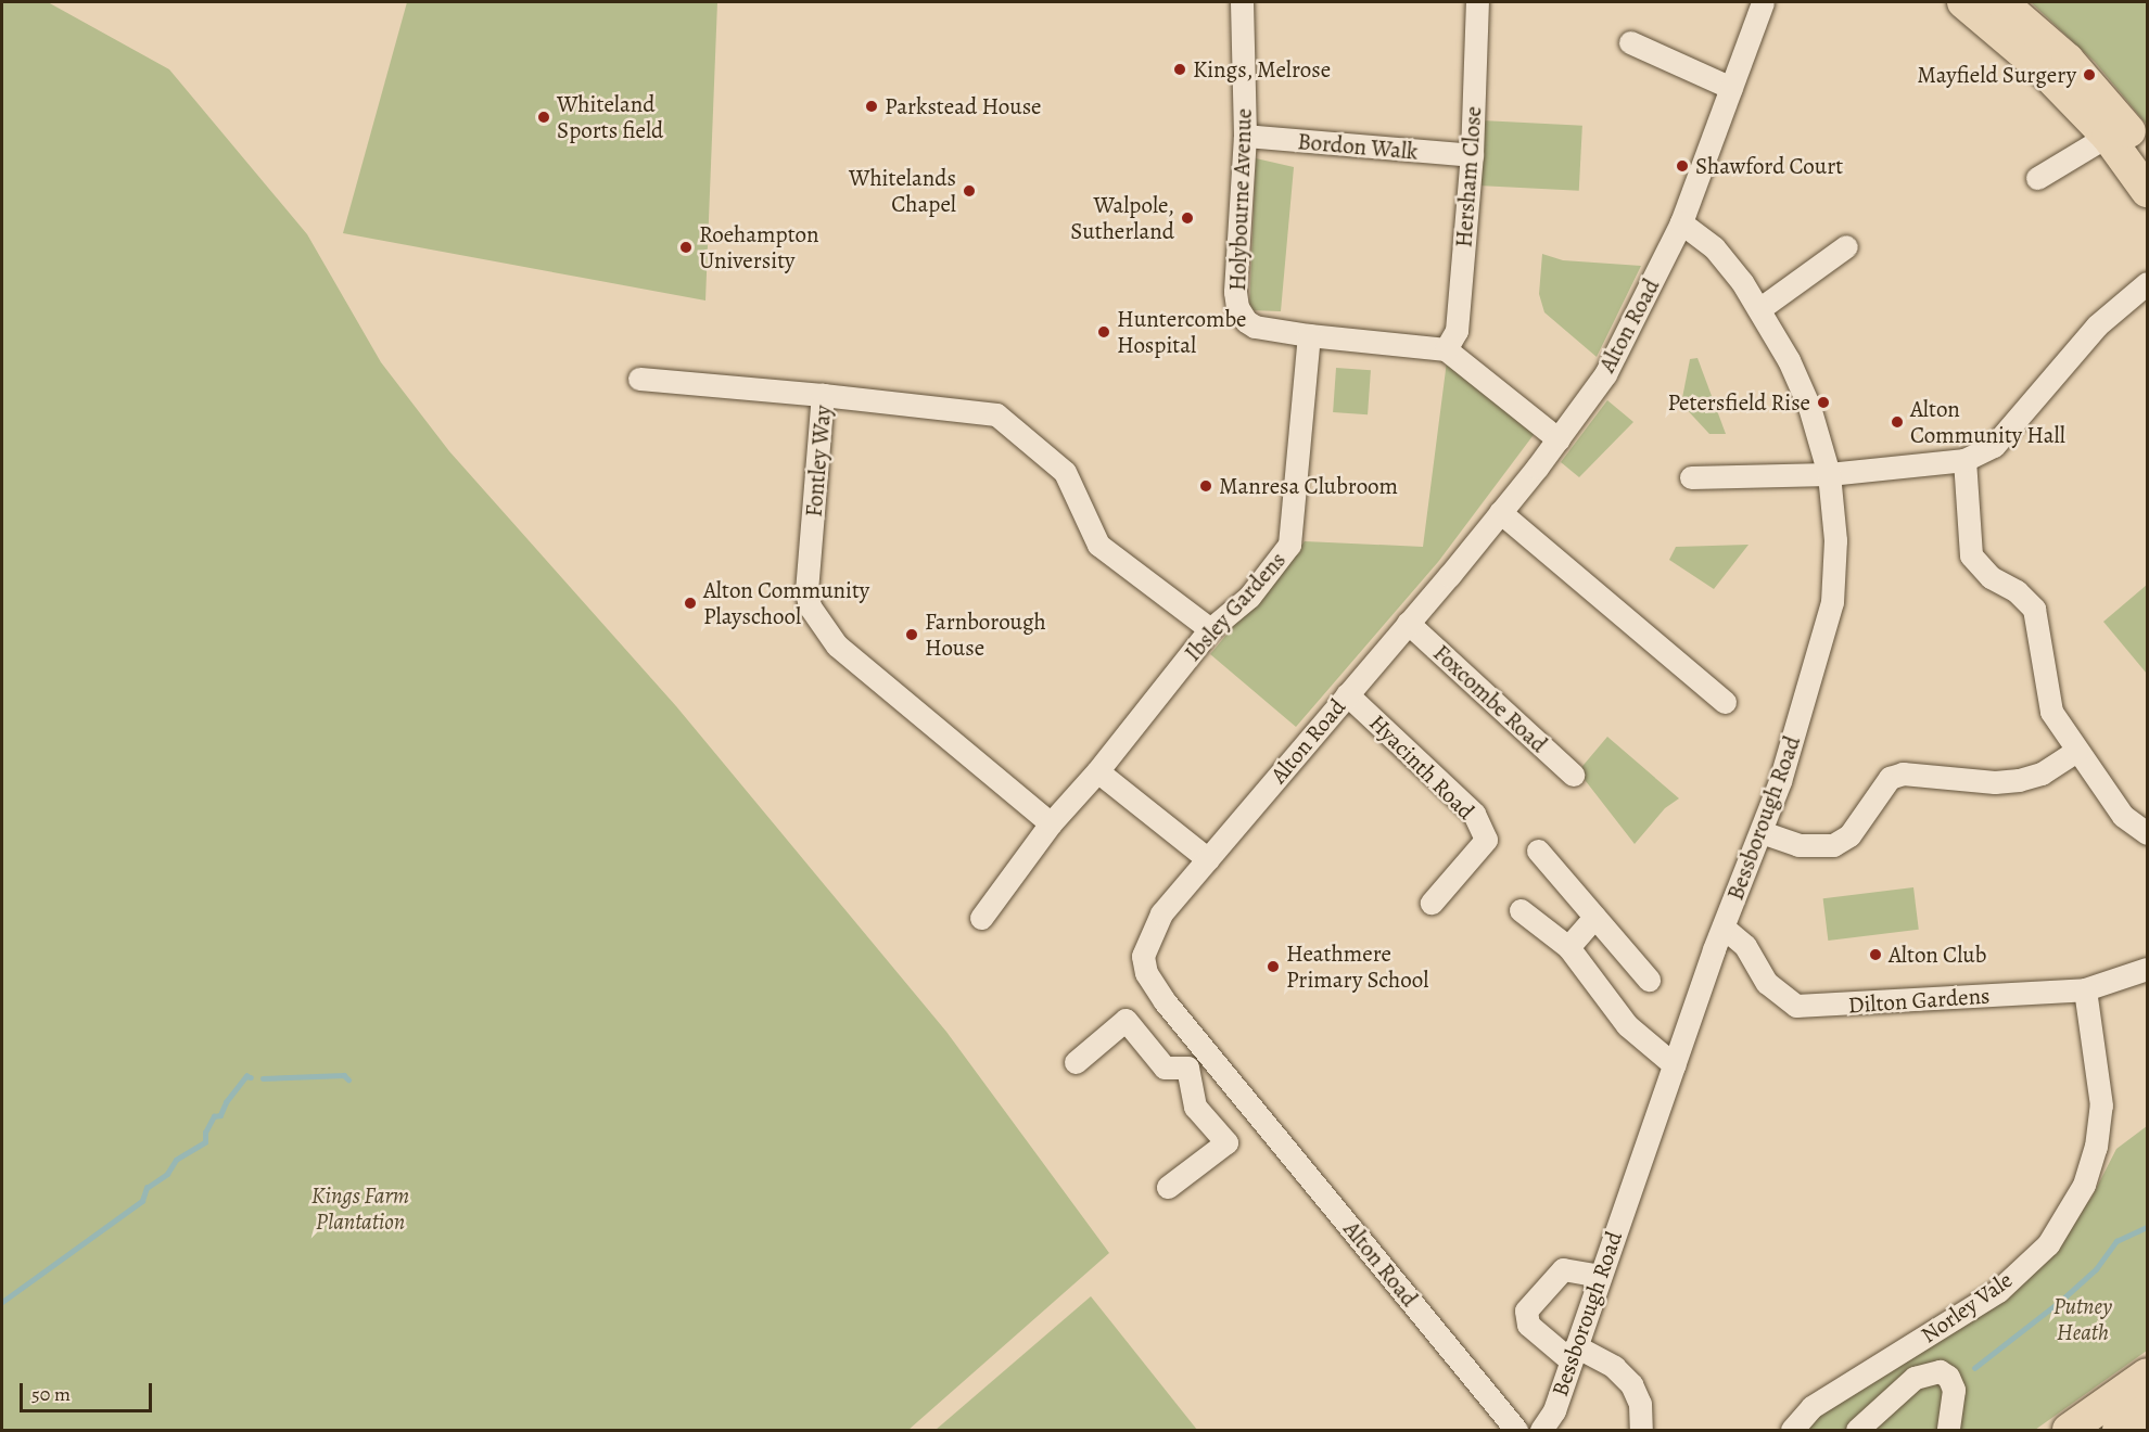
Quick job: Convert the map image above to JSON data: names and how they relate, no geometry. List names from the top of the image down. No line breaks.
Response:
{"streets":{"street":["Bordon Walk","Hersham Close","Holybourne Avenue","Alton Road","Fontley Way","Ibsley Gardens","Foxcombe Road","Hyacinth Road","Bessborough Road","Dilton Gardens","Norley Vale"]},"crossings":[["Bordon Walk","Hersham Close"],["Bordon Walk","Holybourne Avenue"],["Hersham Close","Holybourne Avenue"],["Holybourne Avenue","Alton Road"],["Holybourne Avenue","Ibsley Gardens"],["Alton Road","Foxcombe Road"],["Alton Road","Hyacinth Road"],["Alton Road","Bessborough Road"],["Fontley Way","Ibsley Gardens"],["Bessborough Road","Dilton Gardens"],["Dilton Gardens","Norley Vale"]],"parks":["Kings Farm Plantation","Putney Heath"],"places":["Kings, Melrose","Mayfield Surgery","Parkstead House","Whiteland Sports field","Shawford Court","Whitelands Chapel","Walpole, Sutherland","Roehampton University","Huntercombe Hospital","Petersfield Rise","Alton Community Hall","Manresa Clubroom","Alton Community Playschool","Farnborough House","Alton Club","Heathmere Primary School"],"scale_bar":"50 m"}
